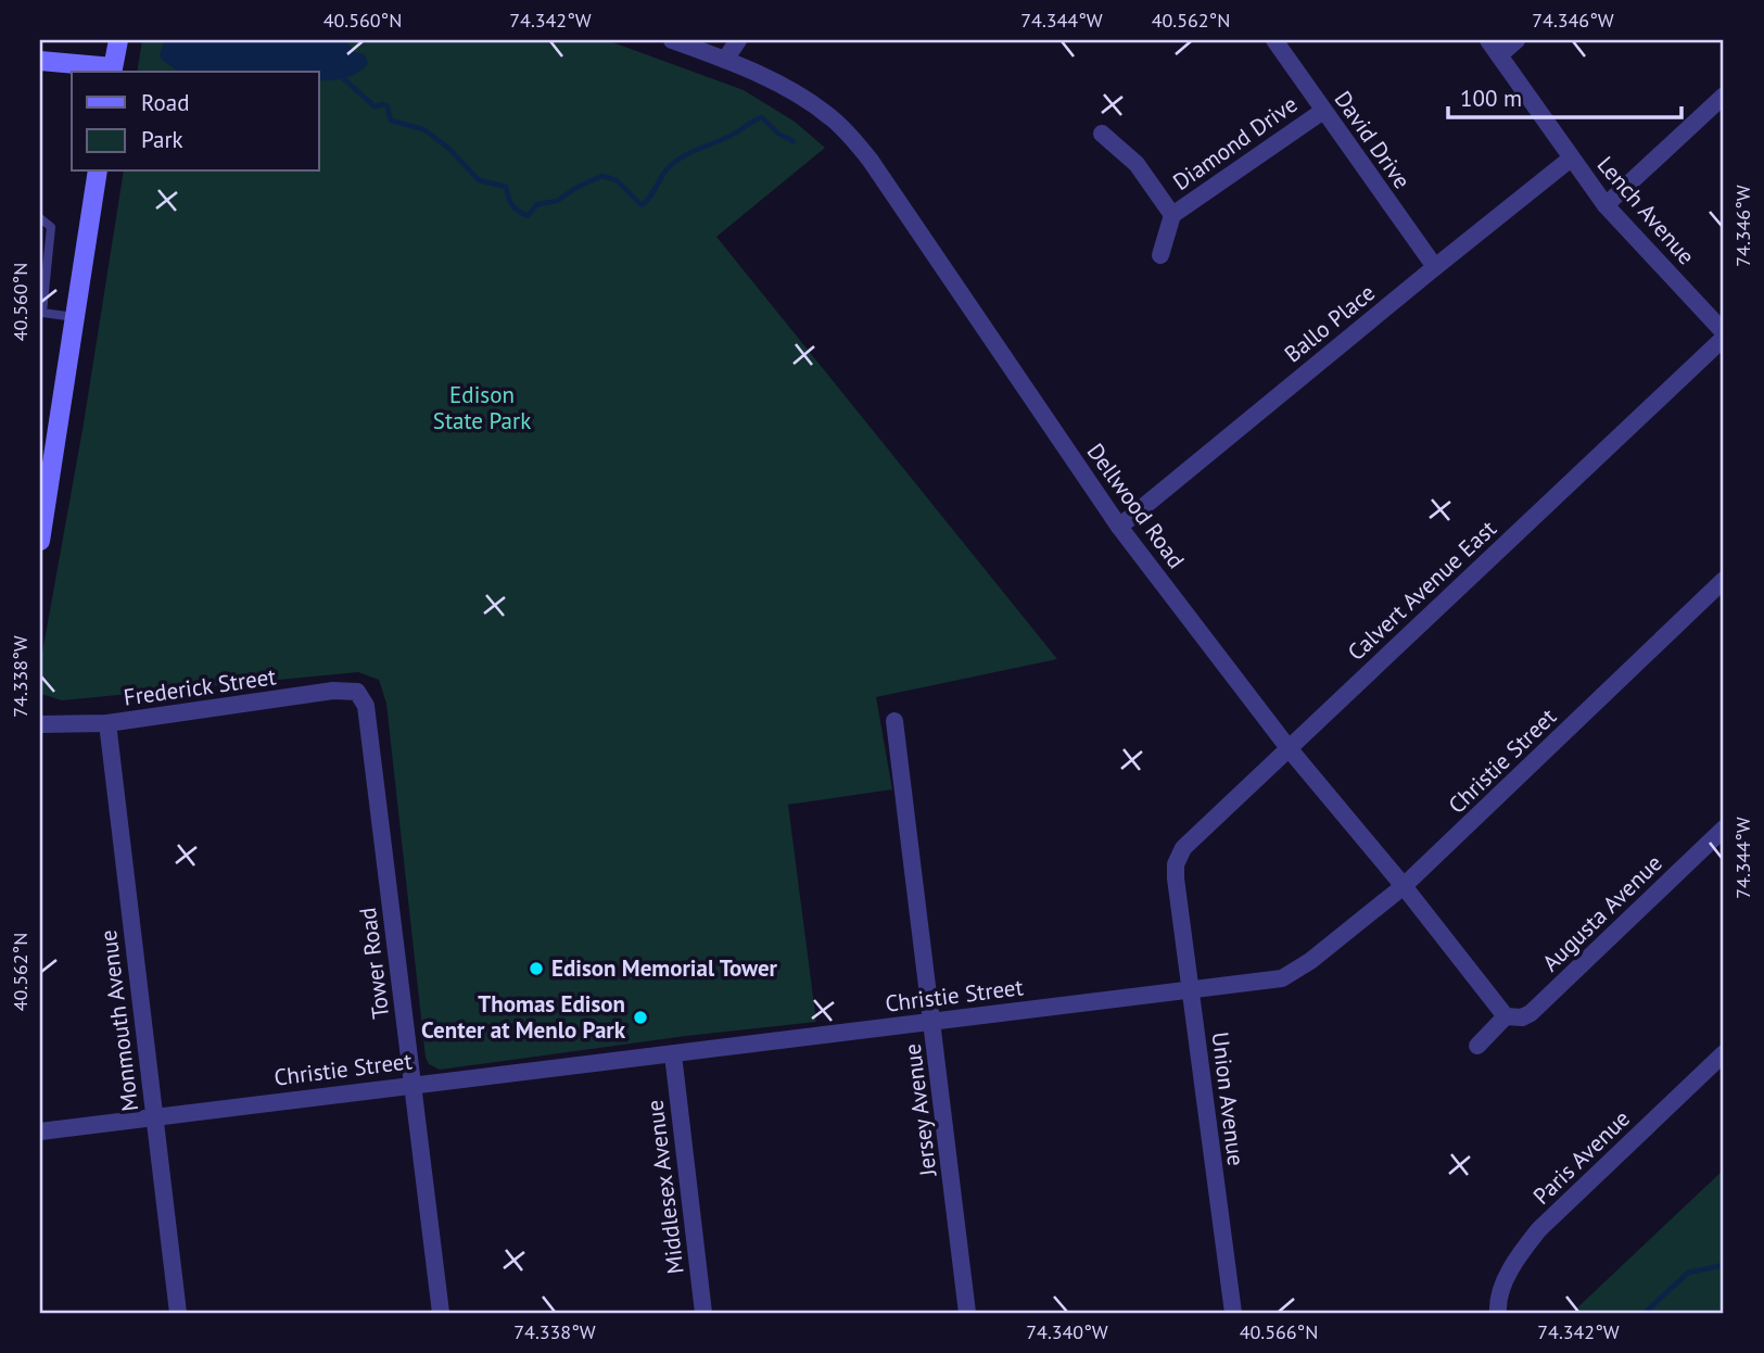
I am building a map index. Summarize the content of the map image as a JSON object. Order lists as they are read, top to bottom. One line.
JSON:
{"streets":{"street":["David Drive","Diamond Drive","Lench Avenue","Ballo Place","Dellwood Road","Calvert Avenue East","Frederick Street","Christie Street","Augusta Avenue","Tower Road","Monmouth Avenue","Union Avenue","Jersey Avenue","Paris Avenue","Middlesex Avenue"]},"crossings":[["David Drive","Diamond Drive"],["David Drive","Ballo Place"],["Lench Avenue","Ballo Place"],["Ballo Place","Dellwood Road"],["Dellwood Road","Calvert Avenue East"],["Dellwood Road","Christie Street"],["Dellwood Road","Augusta Avenue"],["Calvert Avenue East","Union Avenue"],["Frederick Street","Tower Road"],["Frederick Street","Monmouth Avenue"],["Christie Street","Tower Road"],["Christie Street","Monmouth Avenue"],["Christie Street","Union Avenue"],["Christie Street","Jersey Avenue"],["Christie Street","Middlesex Avenue"]],"parks":["Edison State Park"],"places":["Edison Memorial Tower","Thomas Edison Center at Menlo Park"],"legend":["Road","Park"],"scale_bar":"100 m","coordinates":["40.560°N","74.342°W","74.344°W","40.562°N","74.346°W","74.338°W","74.340°W","40.566°N"]}
